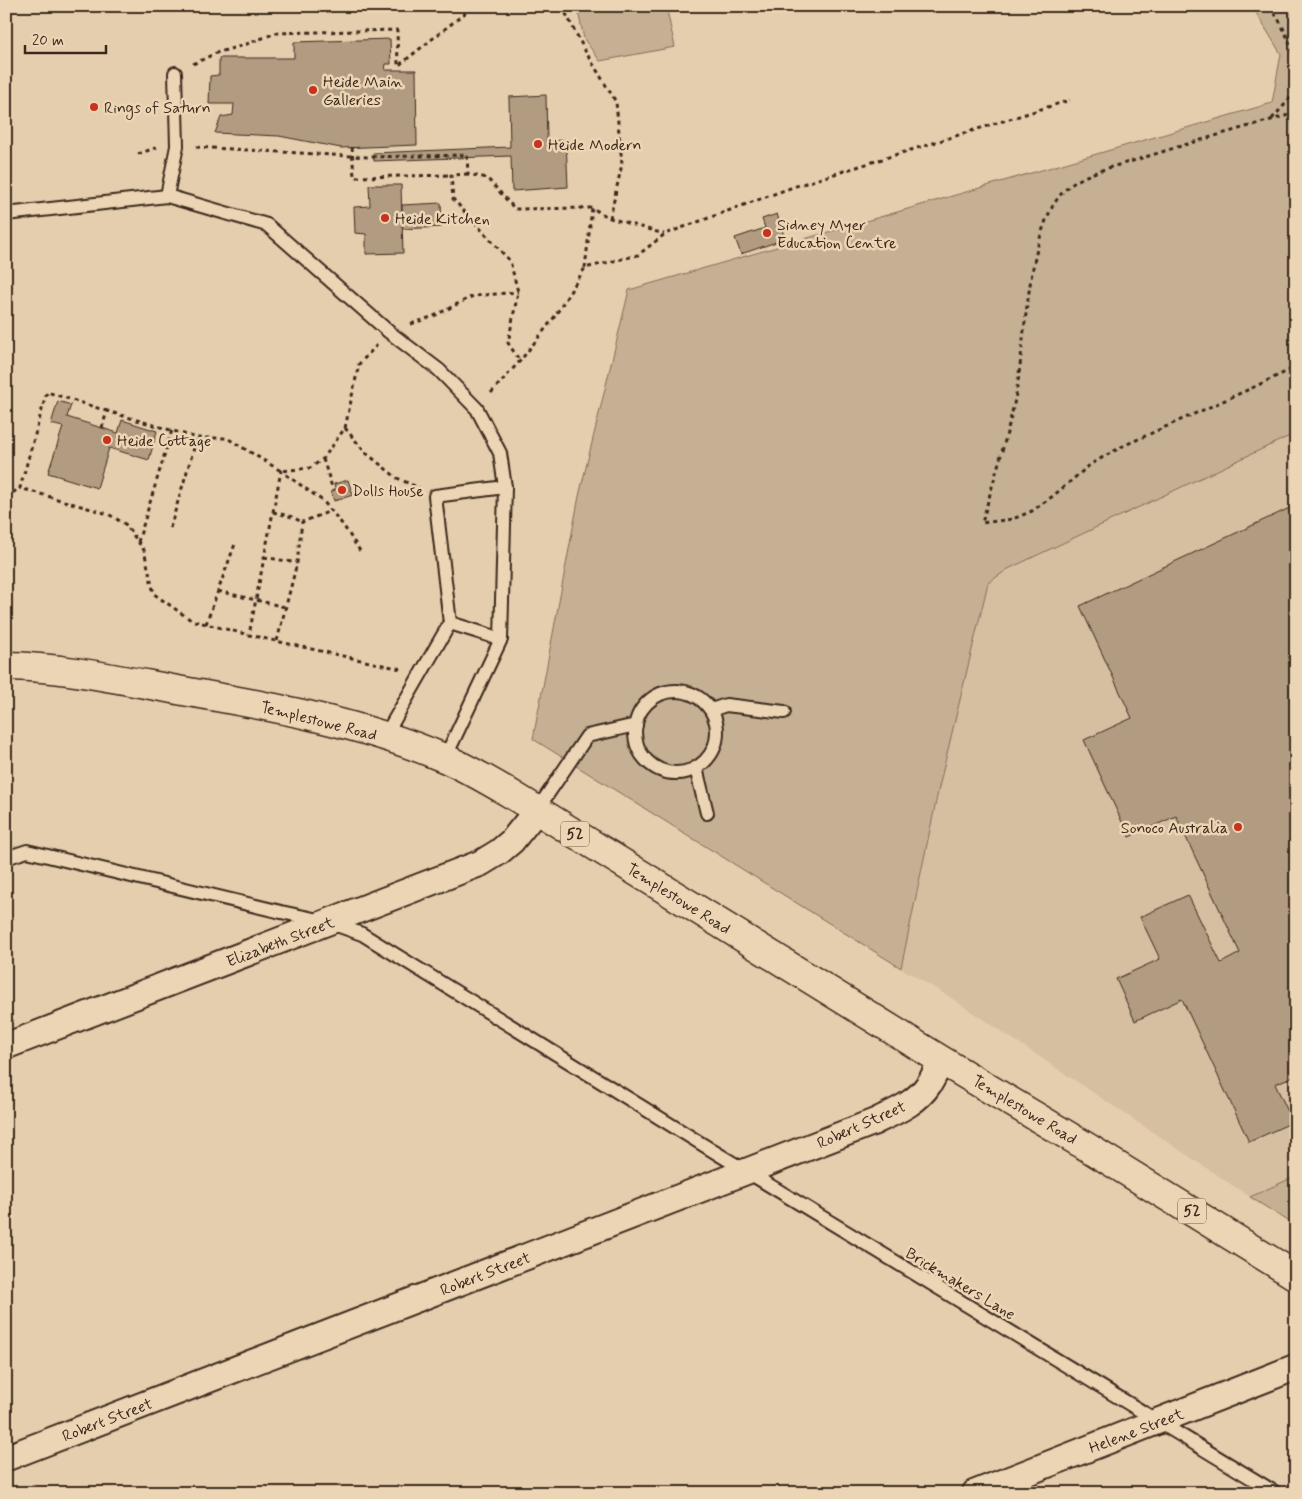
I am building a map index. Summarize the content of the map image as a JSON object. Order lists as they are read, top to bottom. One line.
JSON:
{"streets":{"main road":["Templestowe Road","52"],"street":["Elizabeth Street","Robert Street","Helene Street"],"lane":["Brickmakers Lane"]},"crossings":[["Templestowe Road","Elizabeth Street"],["Templestowe Road","Robert Street"],["Elizabeth Street","Brickmakers Lane"],["Robert Street","Brickmakers Lane"],["Brickmakers Lane","Helene Street"]],"places":["Heide Main Galleries","Rings of Saturn","Heide Modern","Heide Kitchen","Sidney Myer Education Centre","Heide Cottage","Dolls House","Sonoco Australia"],"scale_bar":"20 m"}
